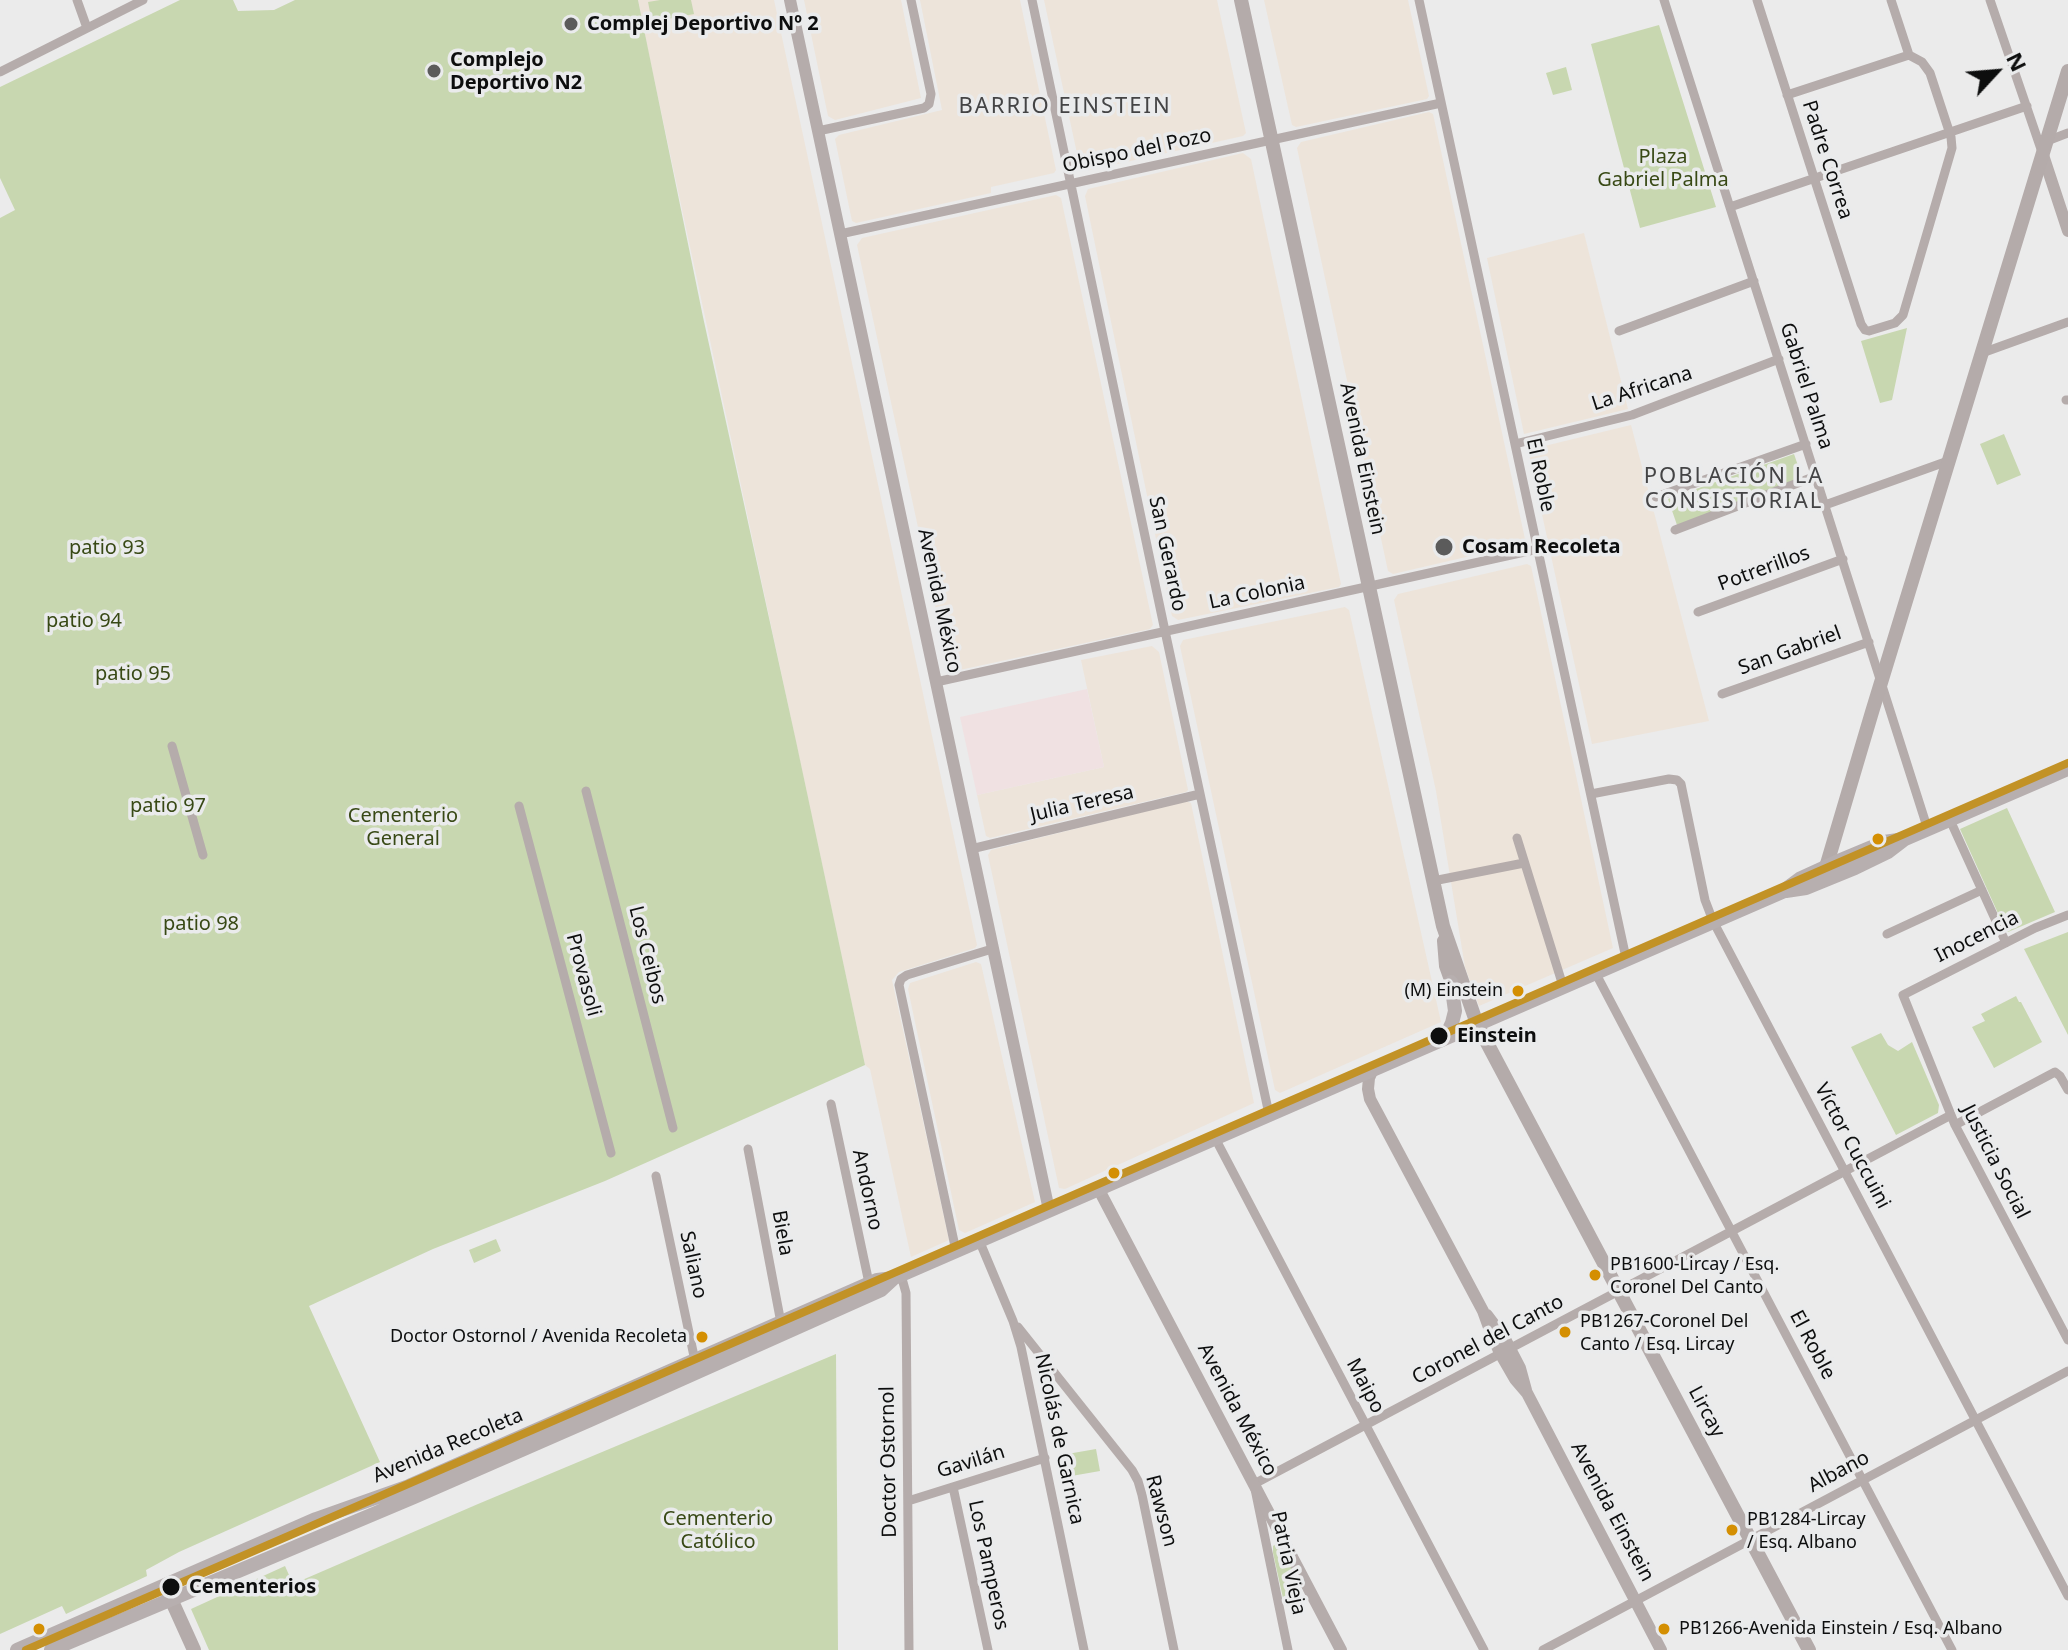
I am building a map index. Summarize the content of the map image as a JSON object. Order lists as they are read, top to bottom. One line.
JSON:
{"streets":{"main road":["Avenida Einstein","Lircay","Avenida Recoleta"],"street":["Obispo del Pozo","Padre Correa","Gabriel Palma","La Africana","El Roble","San Gerardo","Potrerillos","La Colonia","Avenida México","San Gabriel","Julia Teresa","Inocencia","Los Ceibos","Provasoli","Víctor Cuccuini","Justicia Social","Andorno","Biela","Saliano","Coronel del Canto","Maipo","Nicolás de Garnica","Doctor Ostornol","Gavilán","Albano","Rawson","Patria Vieja","Los Pamperos"]},"crossings":[["Obispo del Pozo","Avenida Einstein"],["Obispo del Pozo","El Roble"],["Obispo del Pozo","San Gerardo"],["Obispo del Pozo","Avenida México"],["Gabriel Palma","La Africana"],["Gabriel Palma","Potrerillos"],["Gabriel Palma","San Gabriel"],["Gabriel Palma","Avenida Recoleta"],["La Africana","El Roble"],["Avenida Einstein","La Colonia"],["Avenida Einstein","Coronel del Canto"],["Avenida Einstein","Lircay"],["Avenida Einstein","Avenida Recoleta"],["Avenida Einstein","Albano"],["El Roble","La Colonia"],["El Roble","Víctor Cuccuini"],["El Roble","Coronel del Canto"],["El Roble","Avenida Recoleta"],["El Roble","Albano"],["San Gerardo","La Colonia"],["San Gerardo","Julia Teresa"],["San Gerardo","Avenida Recoleta"],["La Colonia","Avenida México"],["Avenida México","Julia Teresa"],["Avenida México","Coronel del Canto"],["Avenida México","Avenida Recoleta"],["Avenida México","Patria Vieja"],["Inocencia","Justicia Social"],["Víctor Cuccuini","Coronel del Canto"],["Víctor Cuccuini","Avenida Recoleta"],["Víctor Cuccuini","Albano"],["Justicia Social","Coronel del Canto"],["Andorno","Avenida Recoleta"],["Biela","Avenida Recoleta"],["Saliano","Avenida Recoleta"],["Coronel del Canto","Maipo"],["Coronel del Canto","Lircay"],["Coronel del Canto","Patria Vieja"],["Maipo","Avenida Recoleta"],["Lircay","Avenida Recoleta"],["Lircay","Albano"],["Nicolás de Garnica","Avenida Recoleta"],["Nicolás de Garnica","Gavilán"],["Nicolás de Garnica","Rawson"],["Avenida Recoleta","Doctor Ostornol"],["Doctor Ostornol","Gavilán"],["Gavilán","Los Pamperos"]],"districts":["BARRIO EINSTEIN","POBLACIÓN LA CONSISTORIAL"],"parks":["Plaza Gabriel Palma","patio 93","patio 94","patio 95","patio 97","Cementerio General","patio 98","Cementerio Católico"],"places":["Complej Deportivo Nº 2","Complejo Deportivo N2","Cosam Recoleta","(M) Einstein","Einstein","PB1600-Lircay / Esq. Coronel Del Canto","PB1267-Coronel Del Canto / Esq. Lircay","Doctor Ostornol / Avenida Recoleta","PB1284-Lircay / Esq. Albano","Cementerios","PB1266-Avenida Einstein / Esq. Albano"],"north":"top right"}
